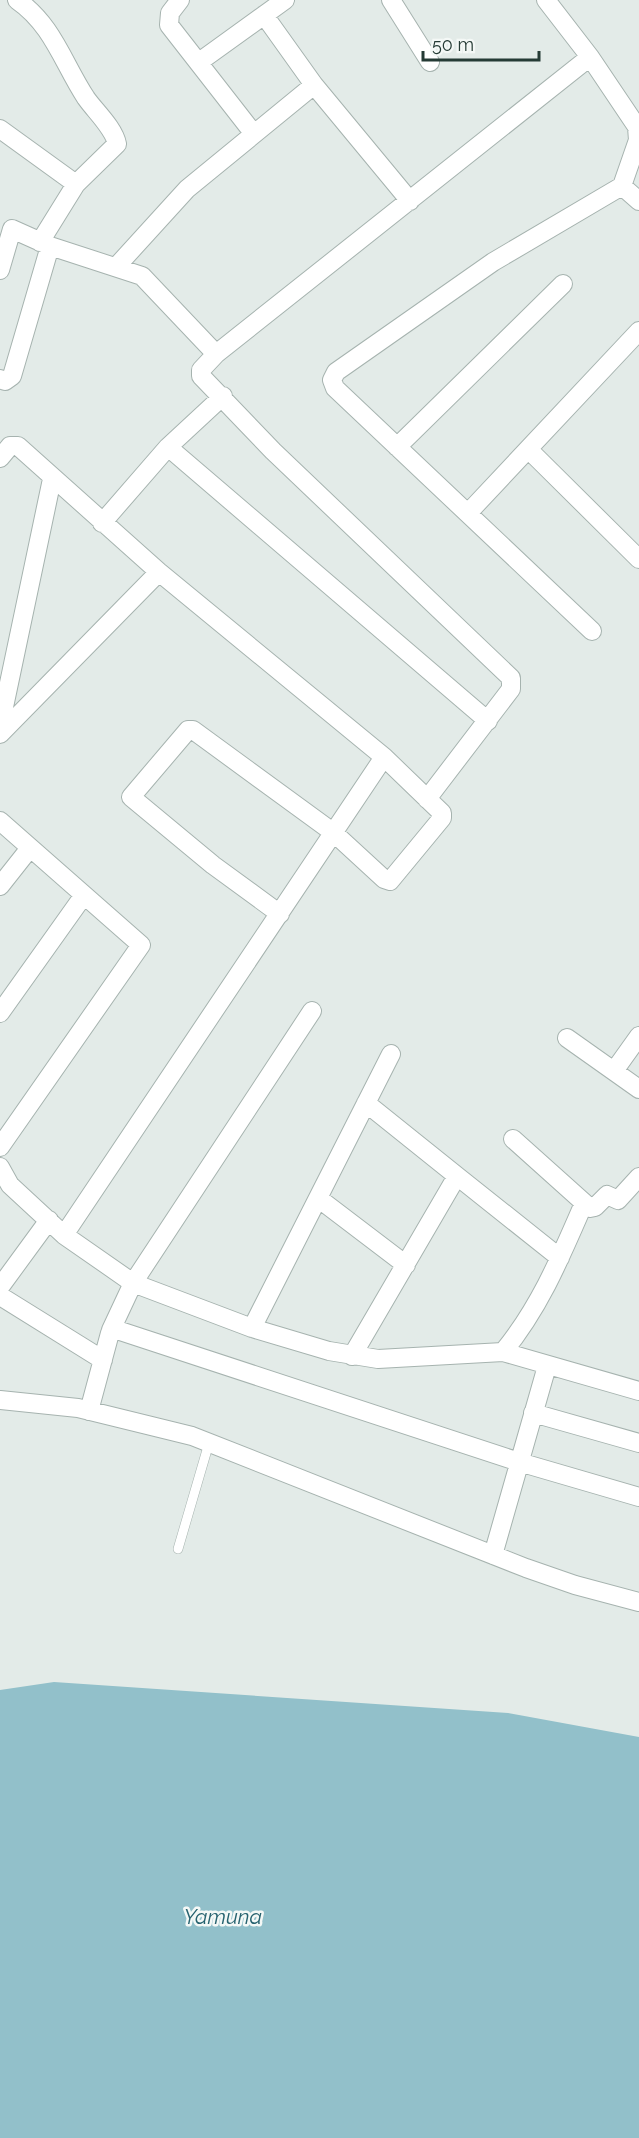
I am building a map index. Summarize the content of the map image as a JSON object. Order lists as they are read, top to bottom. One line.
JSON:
{"water":["Yamuna"],"scale_bar":"50 m"}
